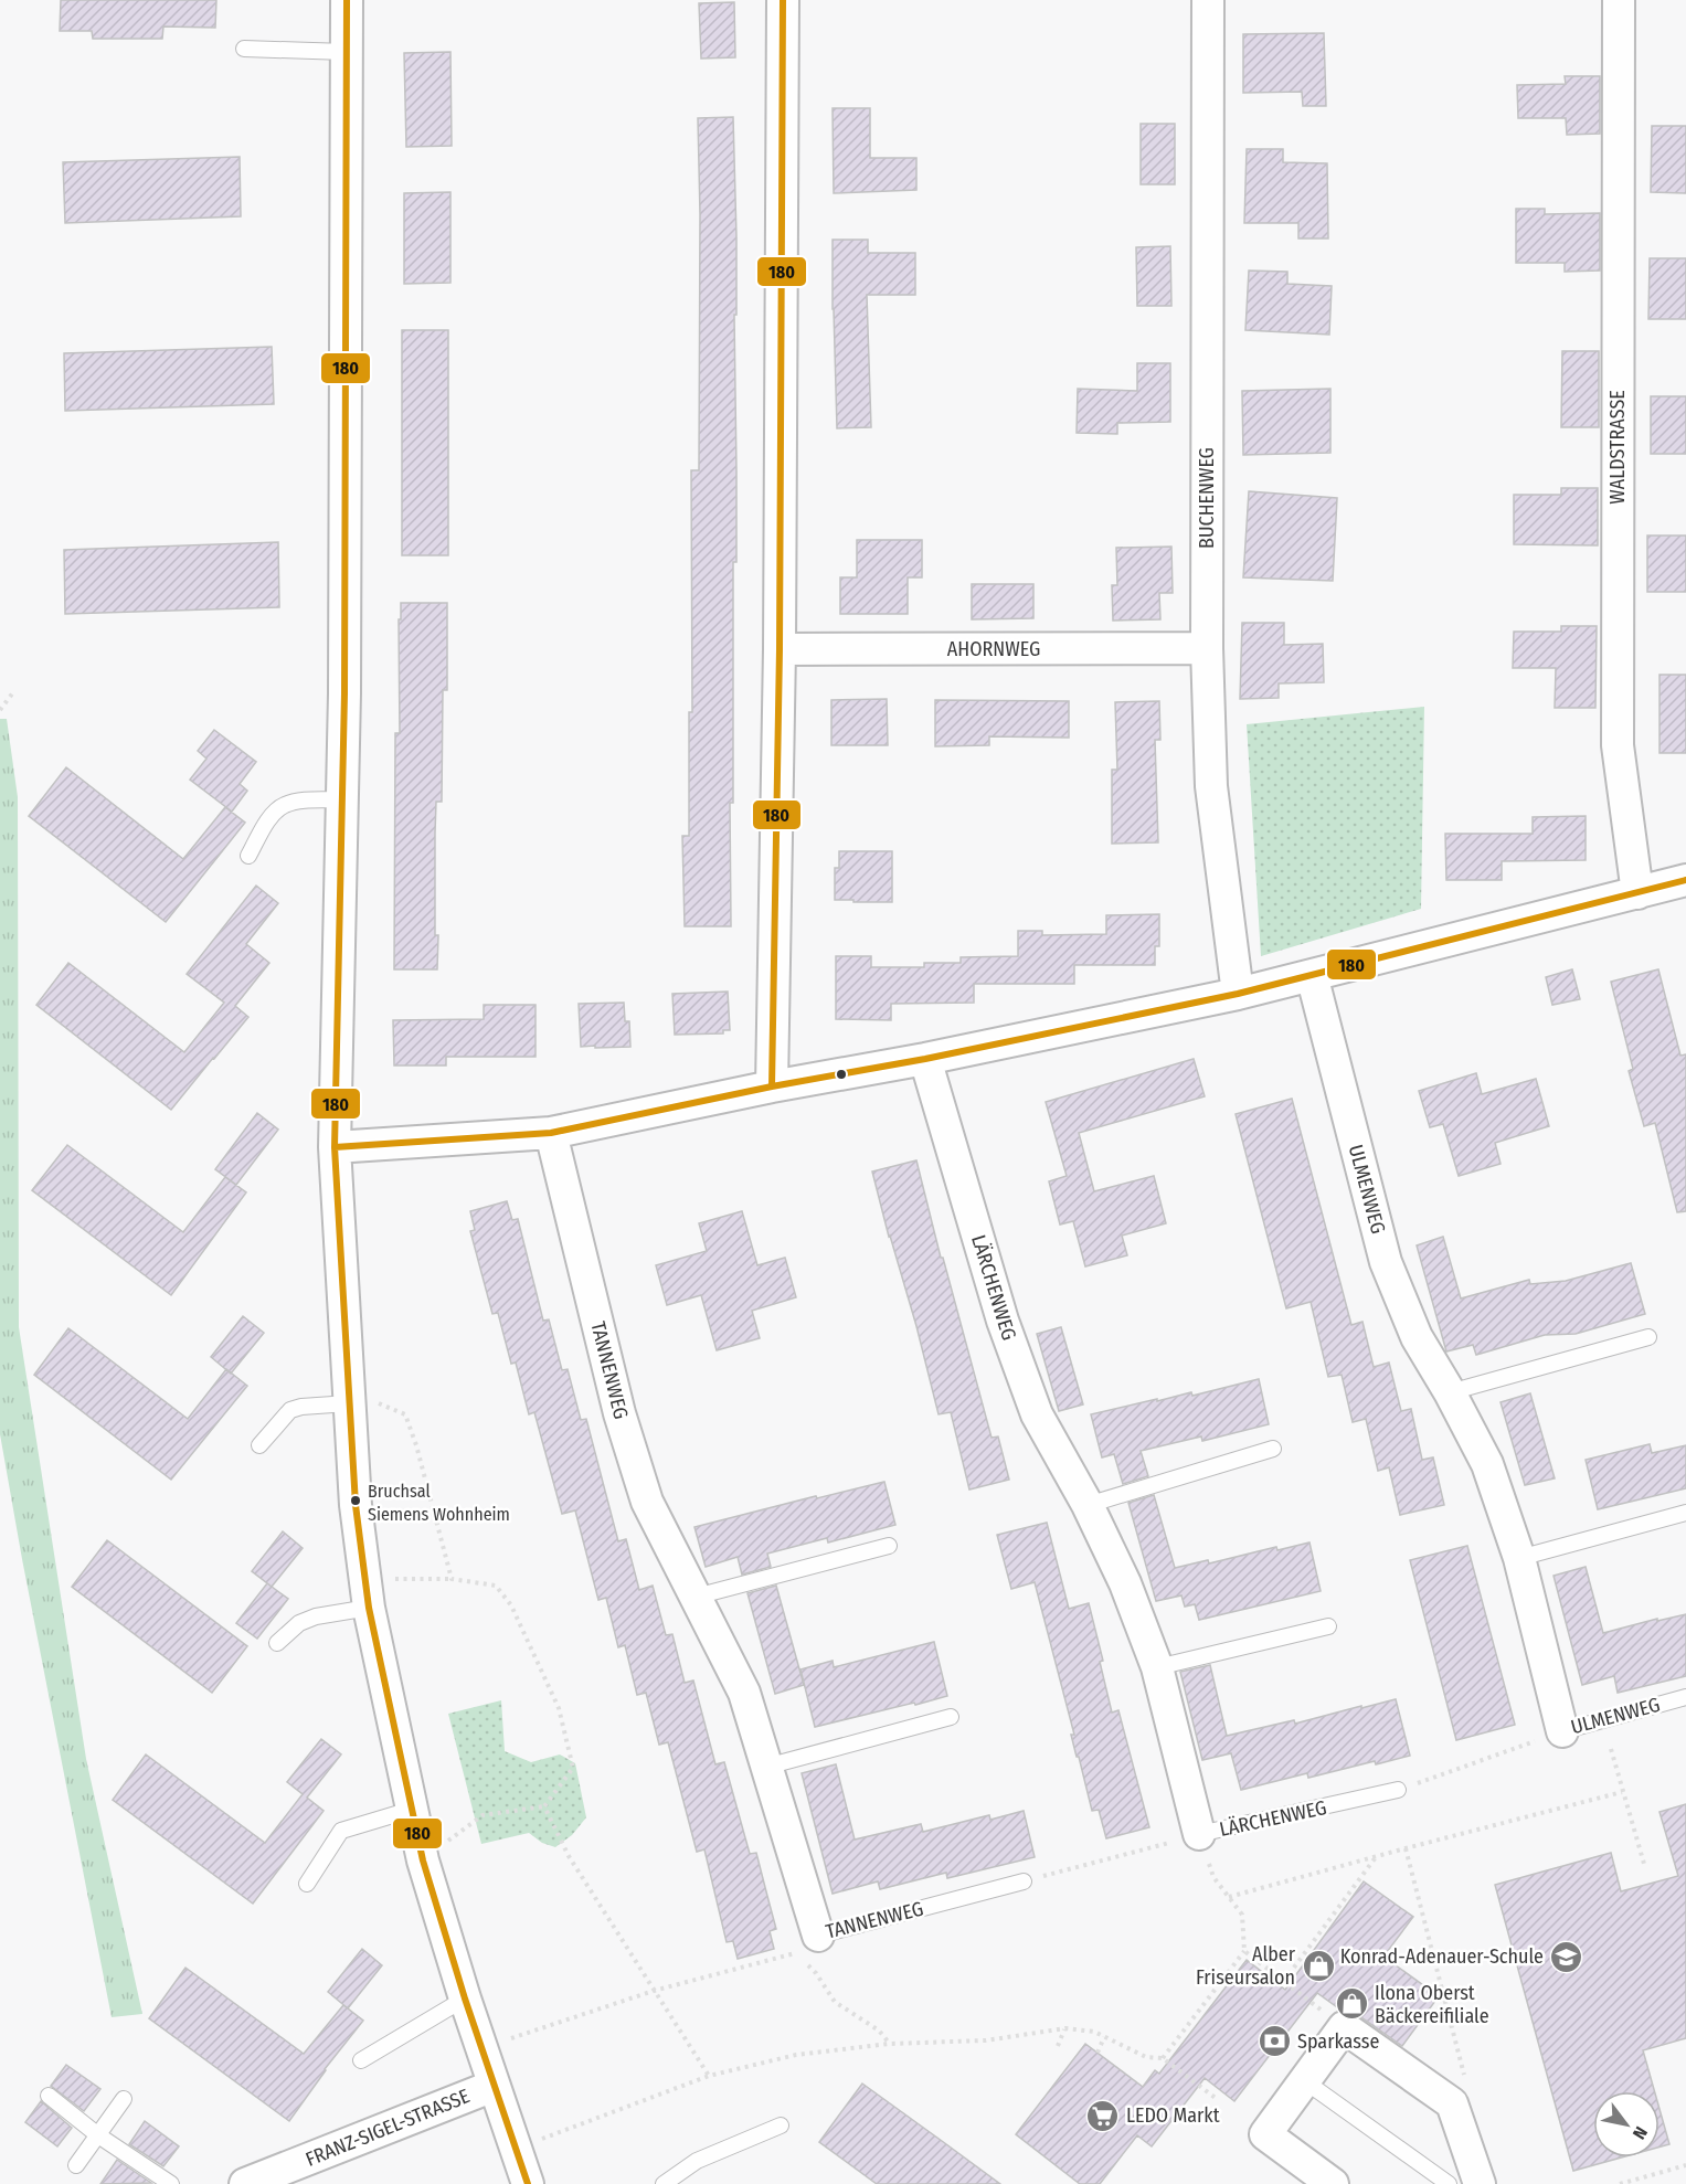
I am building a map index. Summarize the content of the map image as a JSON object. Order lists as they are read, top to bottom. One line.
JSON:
{"streets":{"street":["WALDSTRASSE","BUCHENWEG","AHORNWEG","ULMENWEG","LÄRCHENWEG","TANNENWEG","FRANZ-SIGEL-STRASSE"]},"crossings":[["BUCHENWEG","AHORNWEG"]],"places":{"other":["Bruchsal Siemens Wohnheim"],"school or university":["Konrad-Adenauer-Schule"],"shop":["Alber Friseursalon","Ilona Oberst Bäckereifiliale"],"bank":["Sparkasse"],"supermarket":["LEDO Markt"]},"lines":["transit line 180"],"north":"bottom right"}
